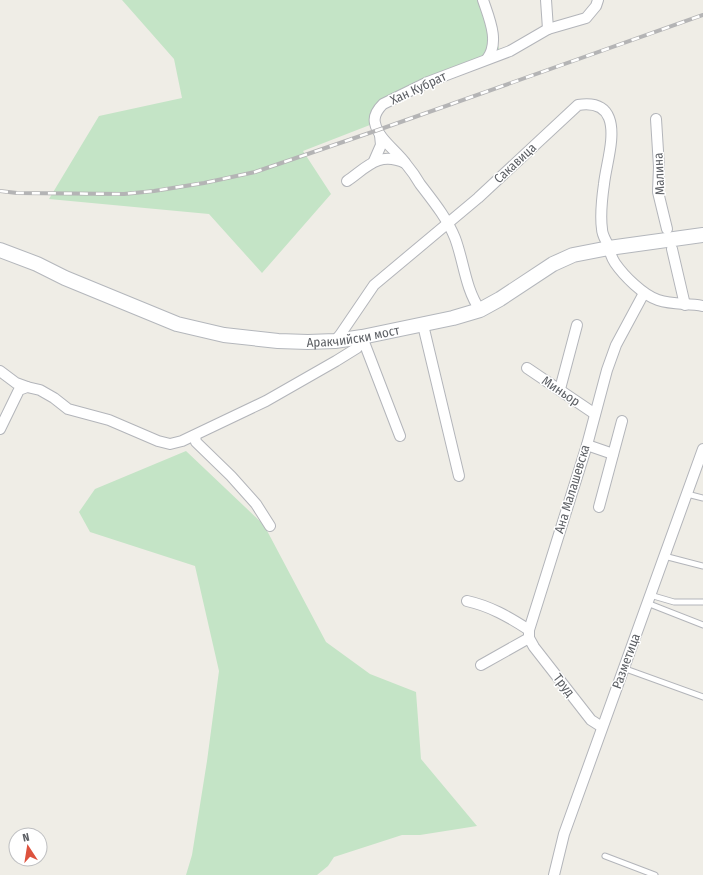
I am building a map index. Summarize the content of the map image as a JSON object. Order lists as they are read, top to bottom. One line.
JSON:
{"streets":{"main road":["Аракчийски мост"],"street":["Хан Кубрат","Сакавица","Малина","Миньор","Ана Малашевска","Разметица","Труд"]},"crossings":[["Хан Кубрат","Сакавица"],["Хан Кубрат","Аракчийски мост"],["Сакавица","Аракчийски мост"],["Миньор","Ана Малашевска"],["Ана Малашевска","Труд"],["Разметица","Труд"]],"north":"top"}
